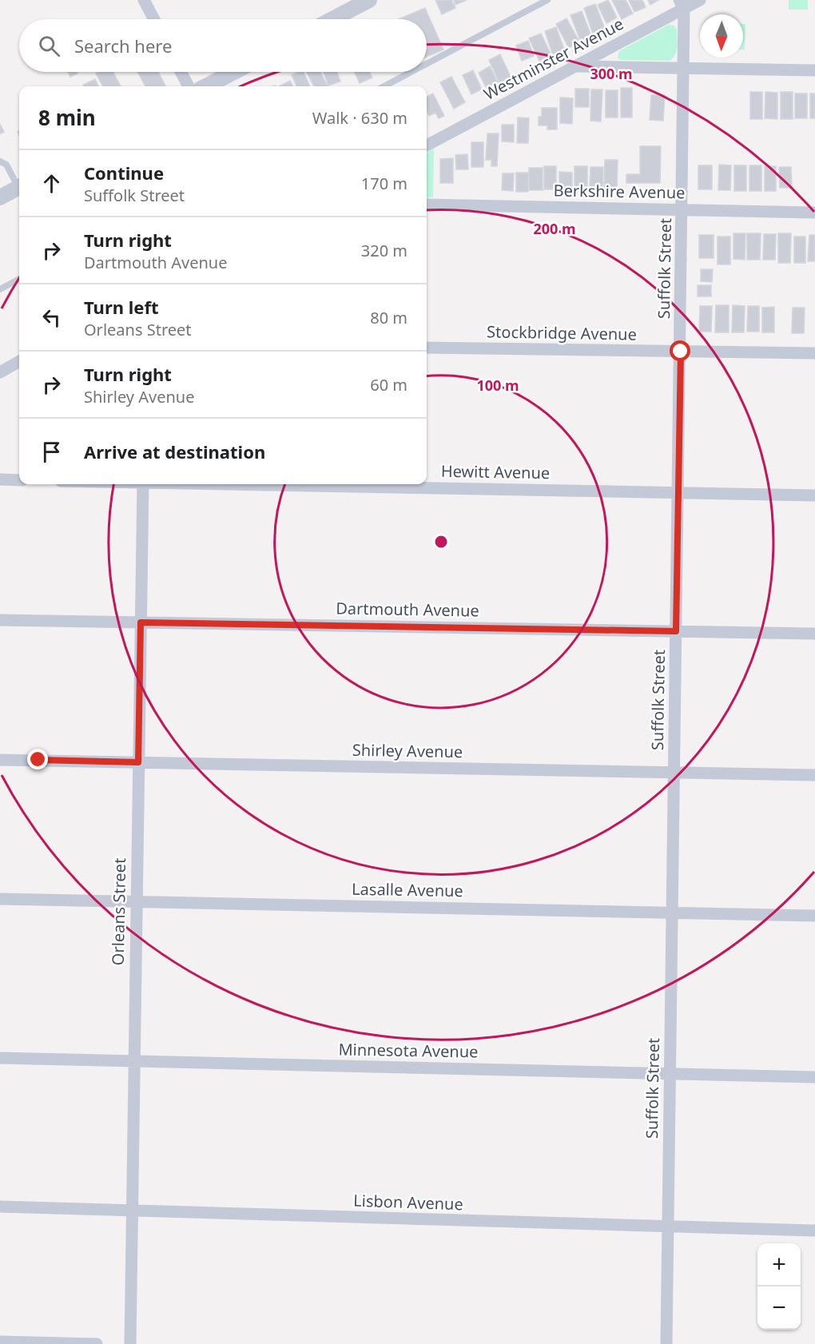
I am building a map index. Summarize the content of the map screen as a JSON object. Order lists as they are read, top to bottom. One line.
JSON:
{"streets":{"street":["Westminster Avenue","Berkshire Avenue","Suffolk Street","Stockbridge Avenue","Hewitt Avenue","Dartmouth Avenue","Shirley Avenue","Lasalle Avenue","Orleans Street","Minnesota Avenue","Lisbon Avenue"]},"crossings":[["Westminster Avenue","Suffolk Street"],["Berkshire Avenue","Suffolk Street"],["Suffolk Street","Stockbridge Avenue"],["Suffolk Street","Hewitt Avenue"],["Suffolk Street","Dartmouth Avenue"],["Suffolk Street","Shirley Avenue"],["Suffolk Street","Lasalle Avenue"],["Suffolk Street","Minnesota Avenue"],["Suffolk Street","Lisbon Avenue"],["Dartmouth Avenue","Orleans Street"],["Shirley Avenue","Orleans Street"],["Lasalle Avenue","Orleans Street"],["Orleans Street","Minnesota Avenue"],["Orleans Street","Lisbon Avenue"]],"north":"bottom","page":{"search":"Search here","heading":["8 min","Walk · 630 m"],"list":[["Continue","Suffolk Street","170 m"],["Turn right","Dartmouth Avenue","320 m"],["Turn left","Orleans Street","80 m"],["Turn right","Shirley Avenue","60 m"],"Arrive at destination"],"map_buttons":["+","−"]},"rings":["300 m","200 m","100 m"]}
